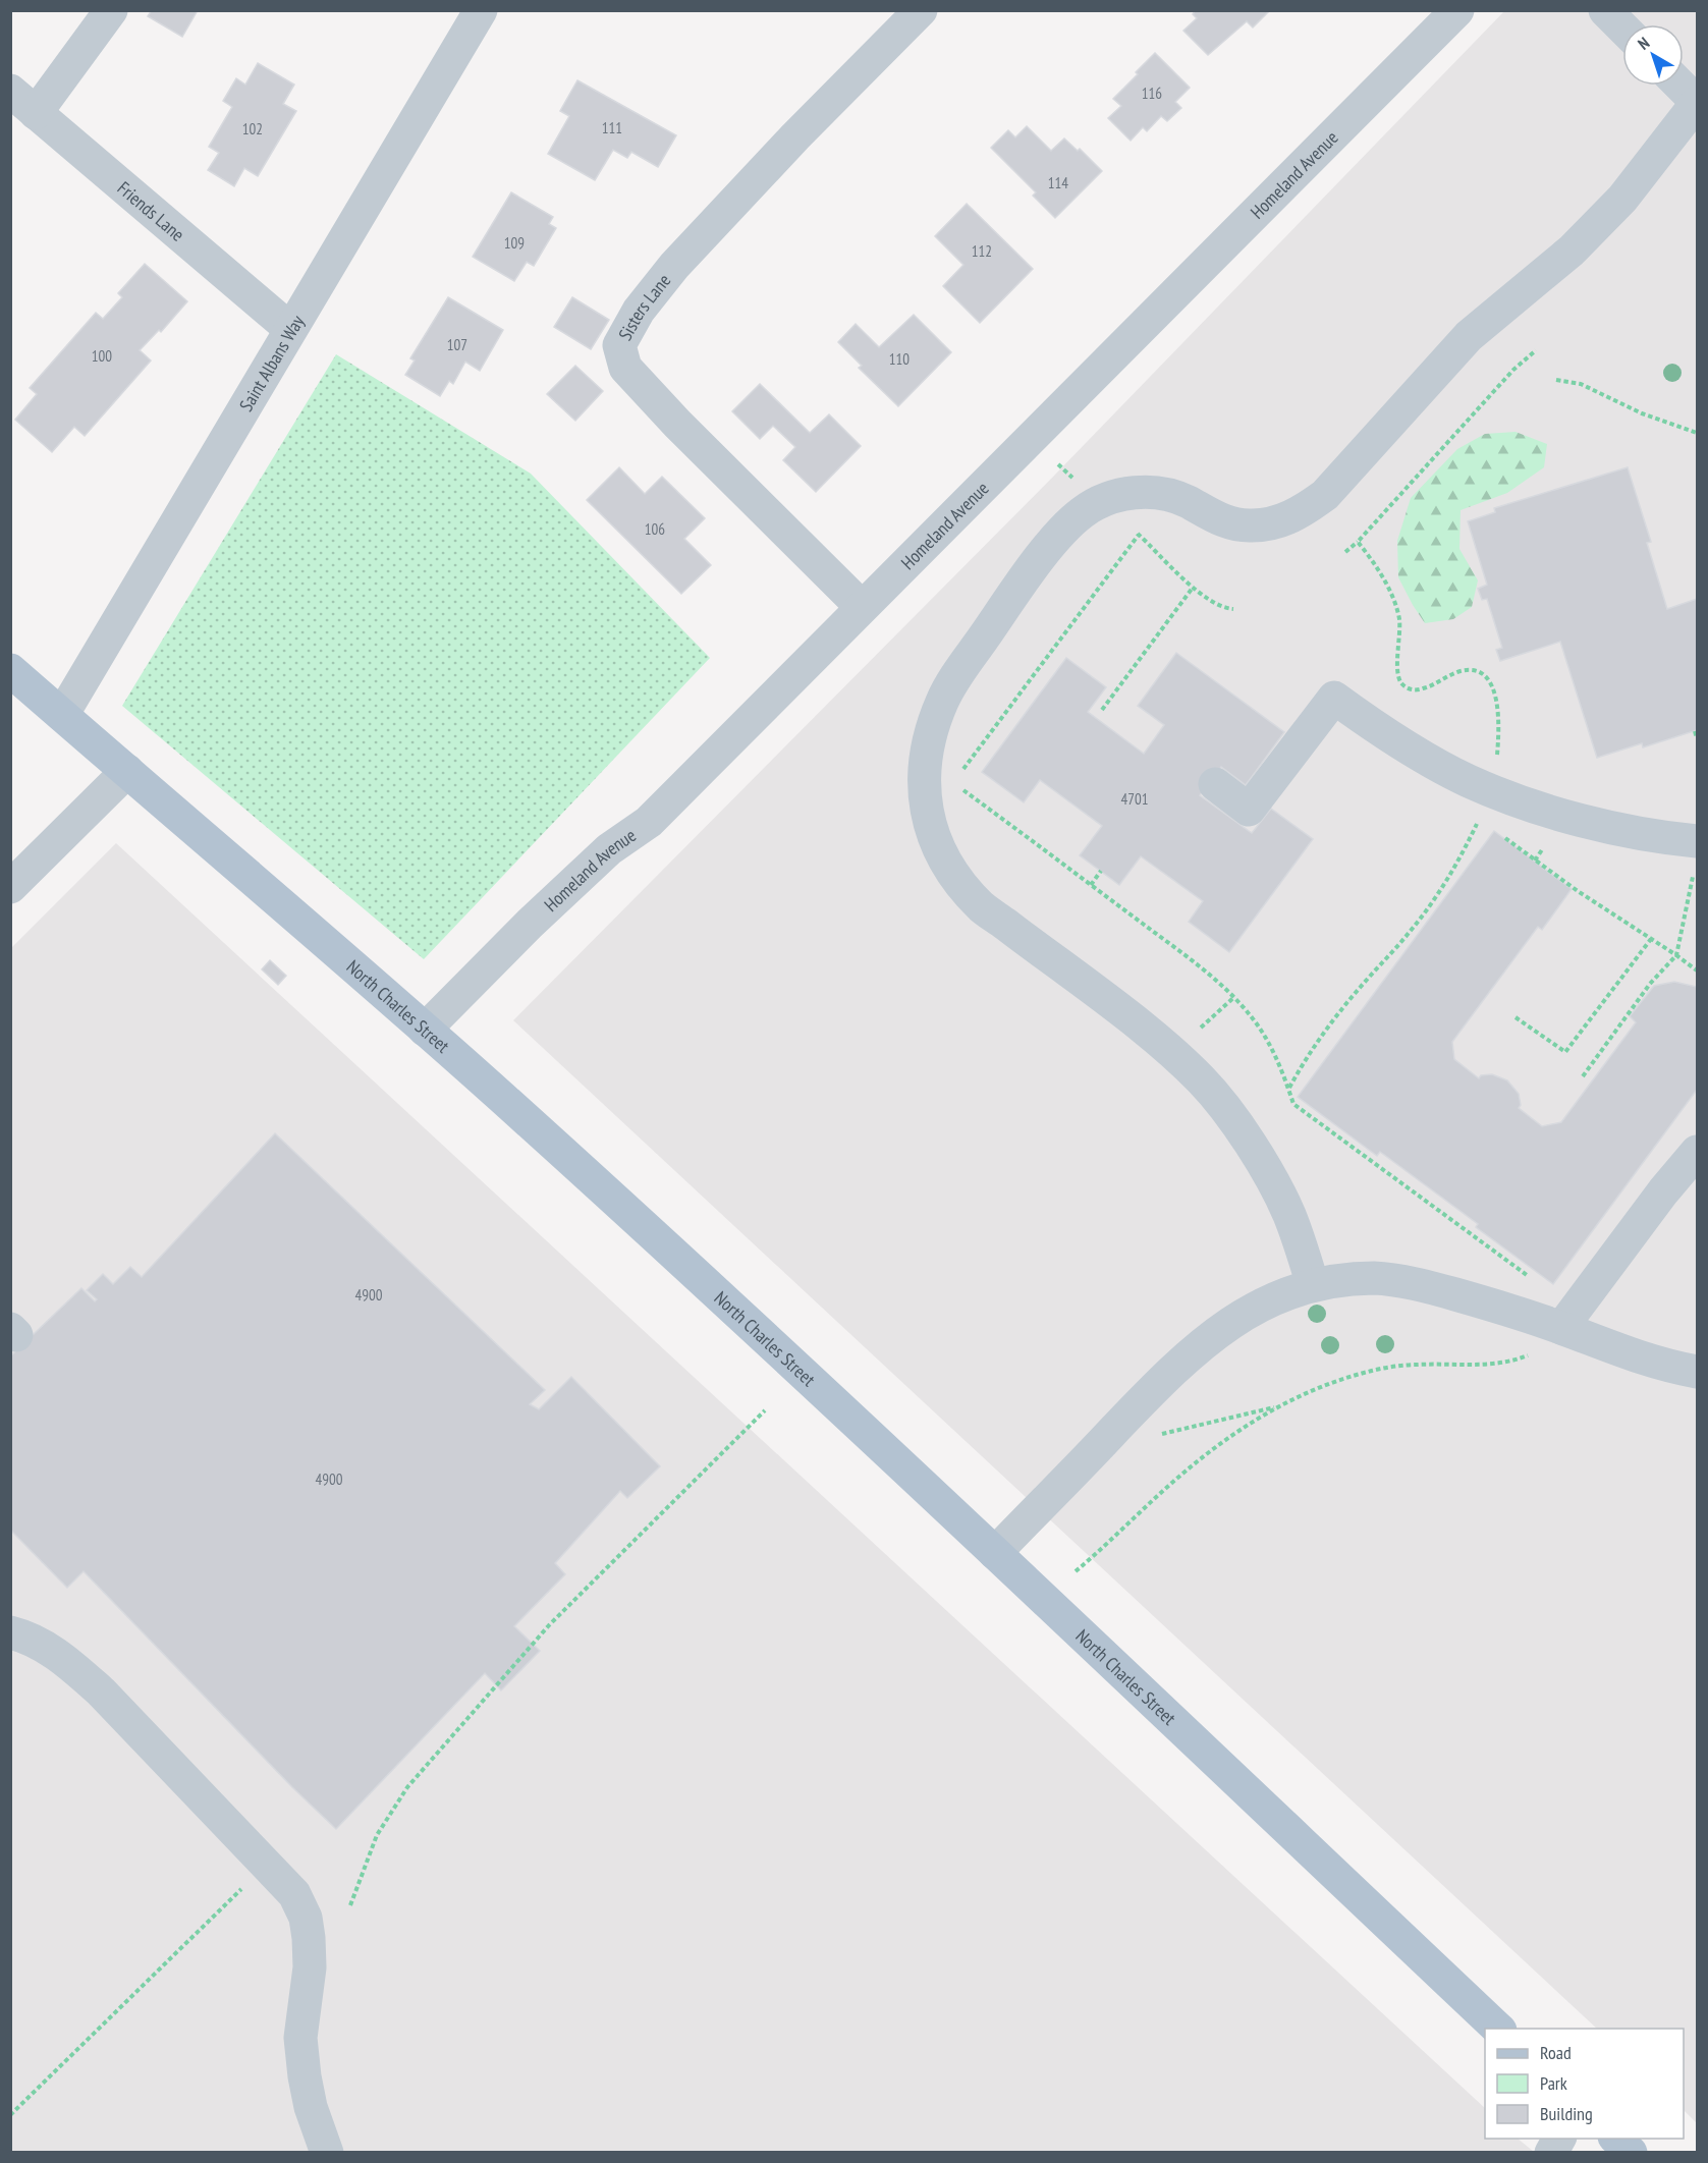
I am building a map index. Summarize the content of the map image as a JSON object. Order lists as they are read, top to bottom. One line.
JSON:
{"streets":{"main road":["North Charles Street"],"street":["Homeland Avenue","Friends Lane","Sisters Lane","Saint Albans Way"]},"crossings":[["Homeland Avenue","Sisters Lane"],["Homeland Avenue","North Charles Street"],["Friends Lane","Saint Albans Way"],["Saint Albans Way","North Charles Street"]],"house_numbers":["116","111","102","114","109","112","107","100","110","106","4701","4900","4900"],"legend":["Road","Park","Building"],"north":"top left"}
